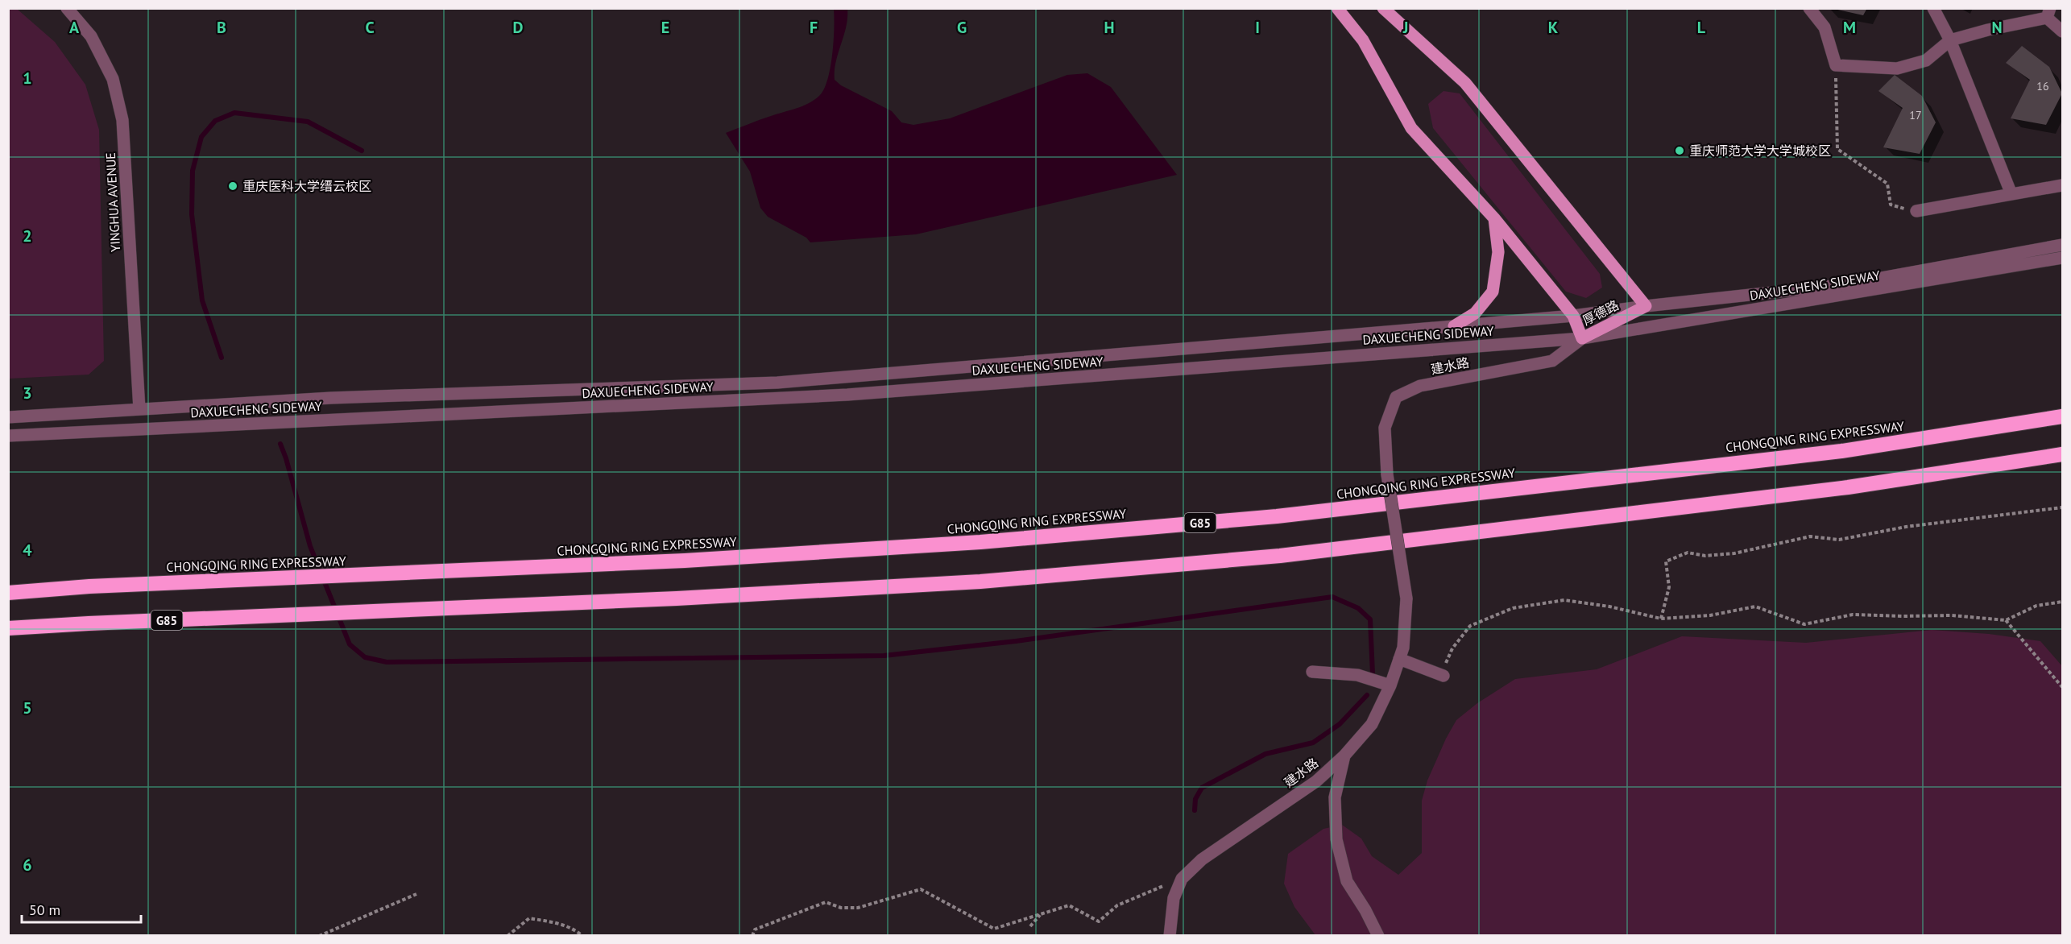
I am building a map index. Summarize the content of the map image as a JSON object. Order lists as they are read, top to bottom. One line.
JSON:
{"streets":{"highway":["CHONGQING RING EXPRESSWAY","G85"],"main road":["厚德路"],"street":["YINGHUA AVENUE","DAXUECHENG SIDEWAY","建水路"]},"crossings":[["YINGHUA AVENUE","DAXUECHENG SIDEWAY"],["DAXUECHENG SIDEWAY","厚德路"],["DAXUECHENG SIDEWAY","建水路"],["厚德路","建水路"]],"places":["重庆师范大学大学城校区","重庆医科大学缙云校区"],"house_numbers":["16","17"],"scale_bar":"50 m","grid":{"columns":["A","B","C","D","E","F","G","H","I","J","K","L","M","N"],"rows":["1","2","3","4","5","6"]}}
